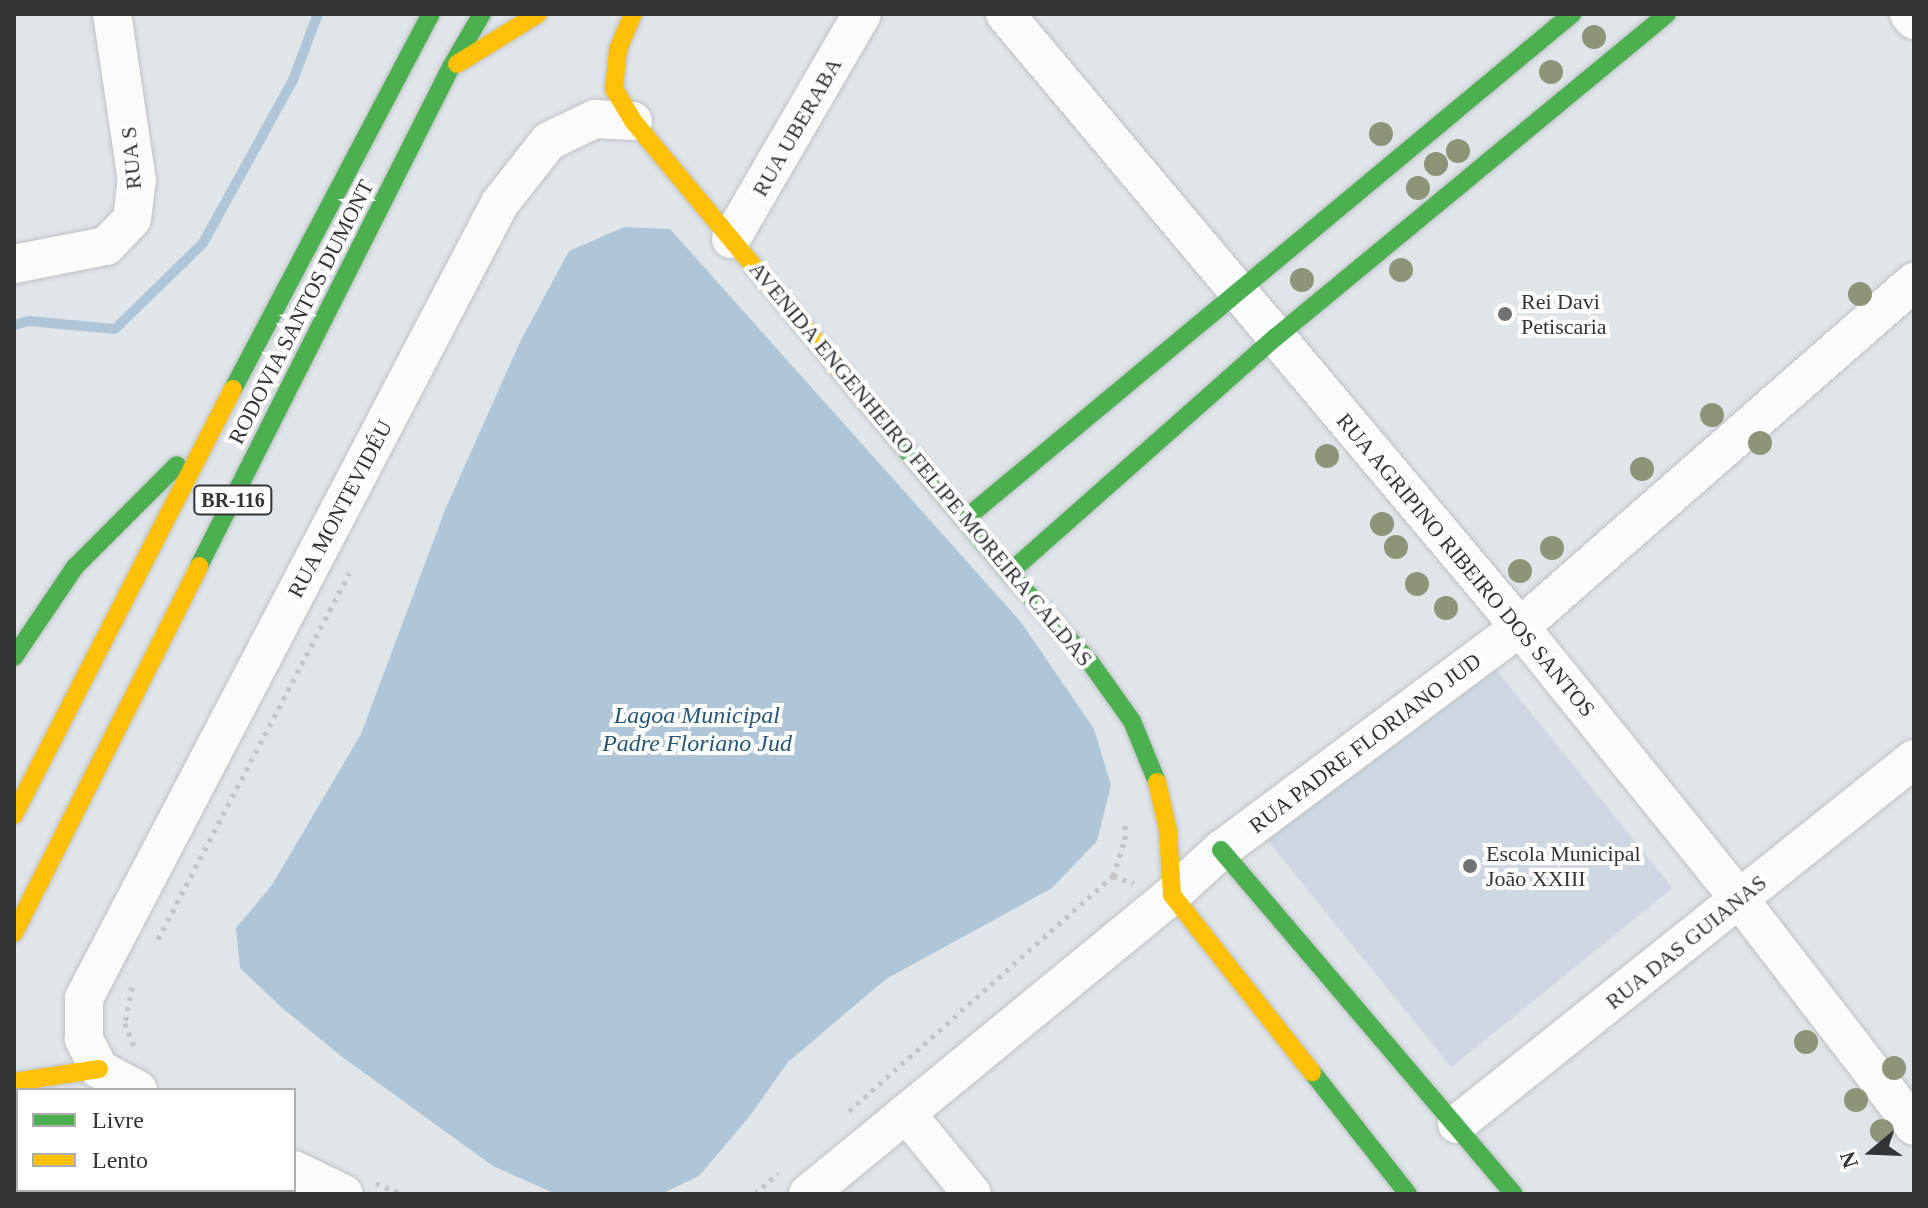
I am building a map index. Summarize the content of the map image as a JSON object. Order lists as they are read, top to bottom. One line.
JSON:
{"streets":{"main road":["RODOVIA SANTOS DUMONT","AVENIDA ENGENHEIRO FELIPE MOREIRA CALDAS","BR-116"],"street":["RUA UBERABA","RUA S","RUA MONTEVIDÉU","RUA AGRIPINO RIBEIRO DOS SANTOS","RUA PADRE FLORIANO JUD","RUA DAS GUIANAS"]},"crossings":[["RUA UBERABA","AVENIDA ENGENHEIRO FELIPE MOREIRA CALDAS"],["AVENIDA ENGENHEIRO FELIPE MOREIRA CALDAS","RUA MONTEVIDÉU"],["AVENIDA ENGENHEIRO FELIPE MOREIRA CALDAS","RUA PADRE FLORIANO JUD"],["RUA AGRIPINO RIBEIRO DOS SANTOS","RUA PADRE FLORIANO JUD"],["RUA AGRIPINO RIBEIRO DOS SANTOS","RUA DAS GUIANAS"]],"water":["Lagoa Municipal Padre Floriano Jud"],"places":["Rei Davi Petiscaria","Escola Municipal João XXIII"],"legend":["Livre","Lento"],"north":"left"}
